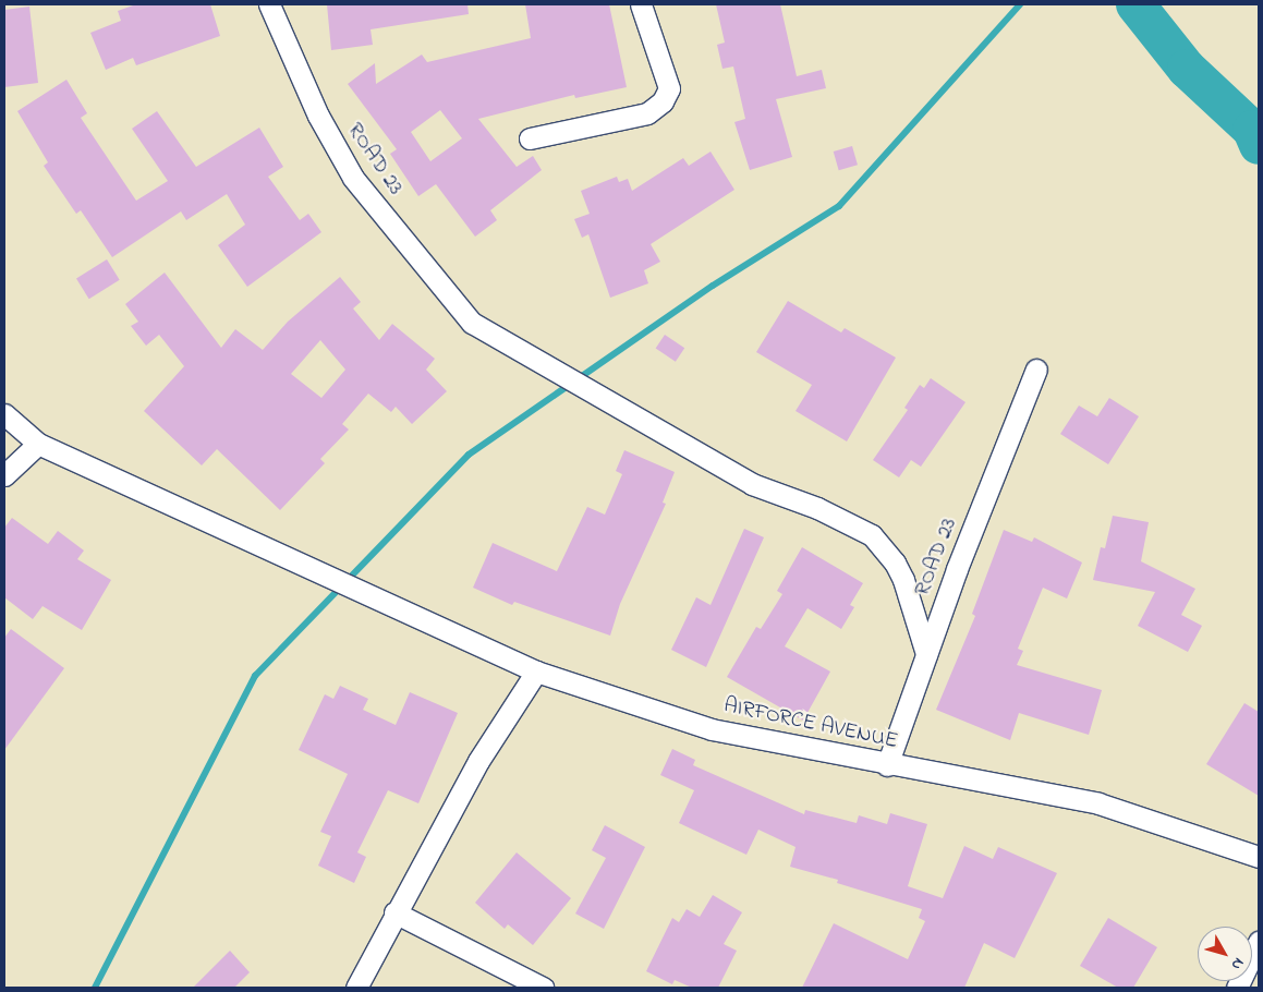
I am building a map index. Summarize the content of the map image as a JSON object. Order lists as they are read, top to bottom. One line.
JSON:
{"streets":{"street":["ROAD 23","AIRFORCE AVENUE"]},"crossings":[["ROAD 23","AIRFORCE AVENUE"]],"north":"bottom right"}
